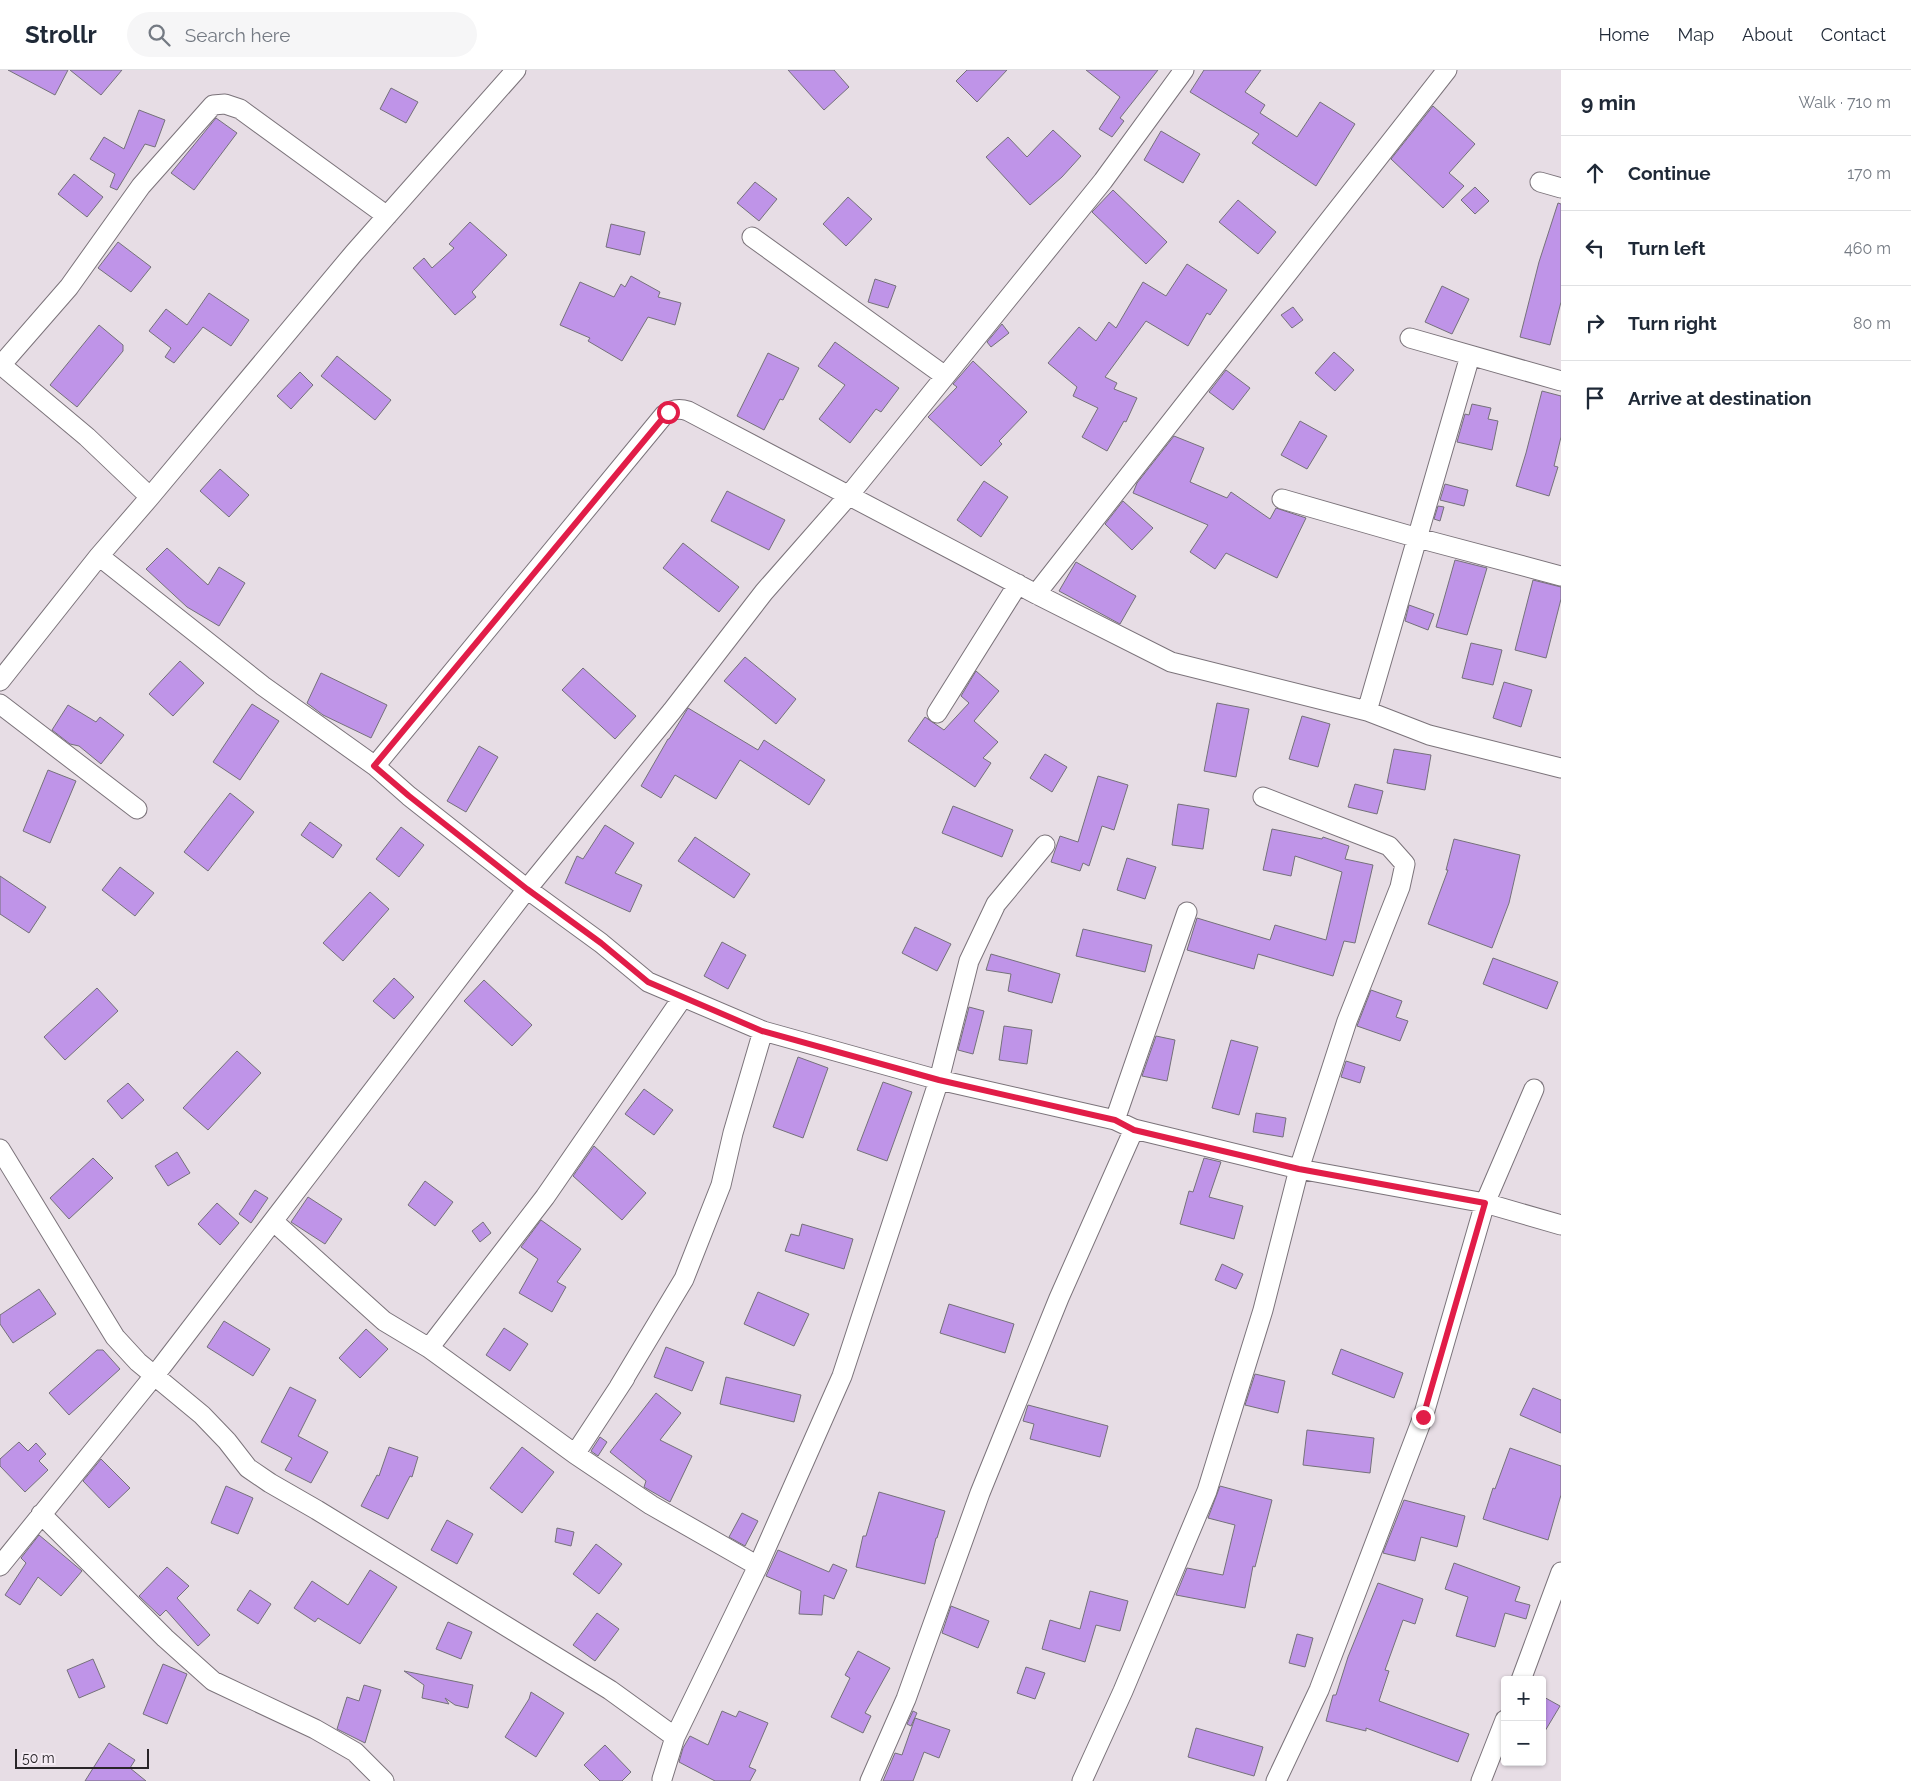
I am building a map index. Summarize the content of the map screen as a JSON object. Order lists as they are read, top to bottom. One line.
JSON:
{"scale_bar":"50 m","page":{"header":"Strollr","search":"Search here","nav":["Home","Map","About","Contact"],"heading":["9 min","Walk · 710 m"],"list":[["Continue","170 m"],["Turn left","460 m"],["Turn right","80 m"],"Arrive at destination"],"map_buttons":["+","−"],"scale":"50 m"}}
